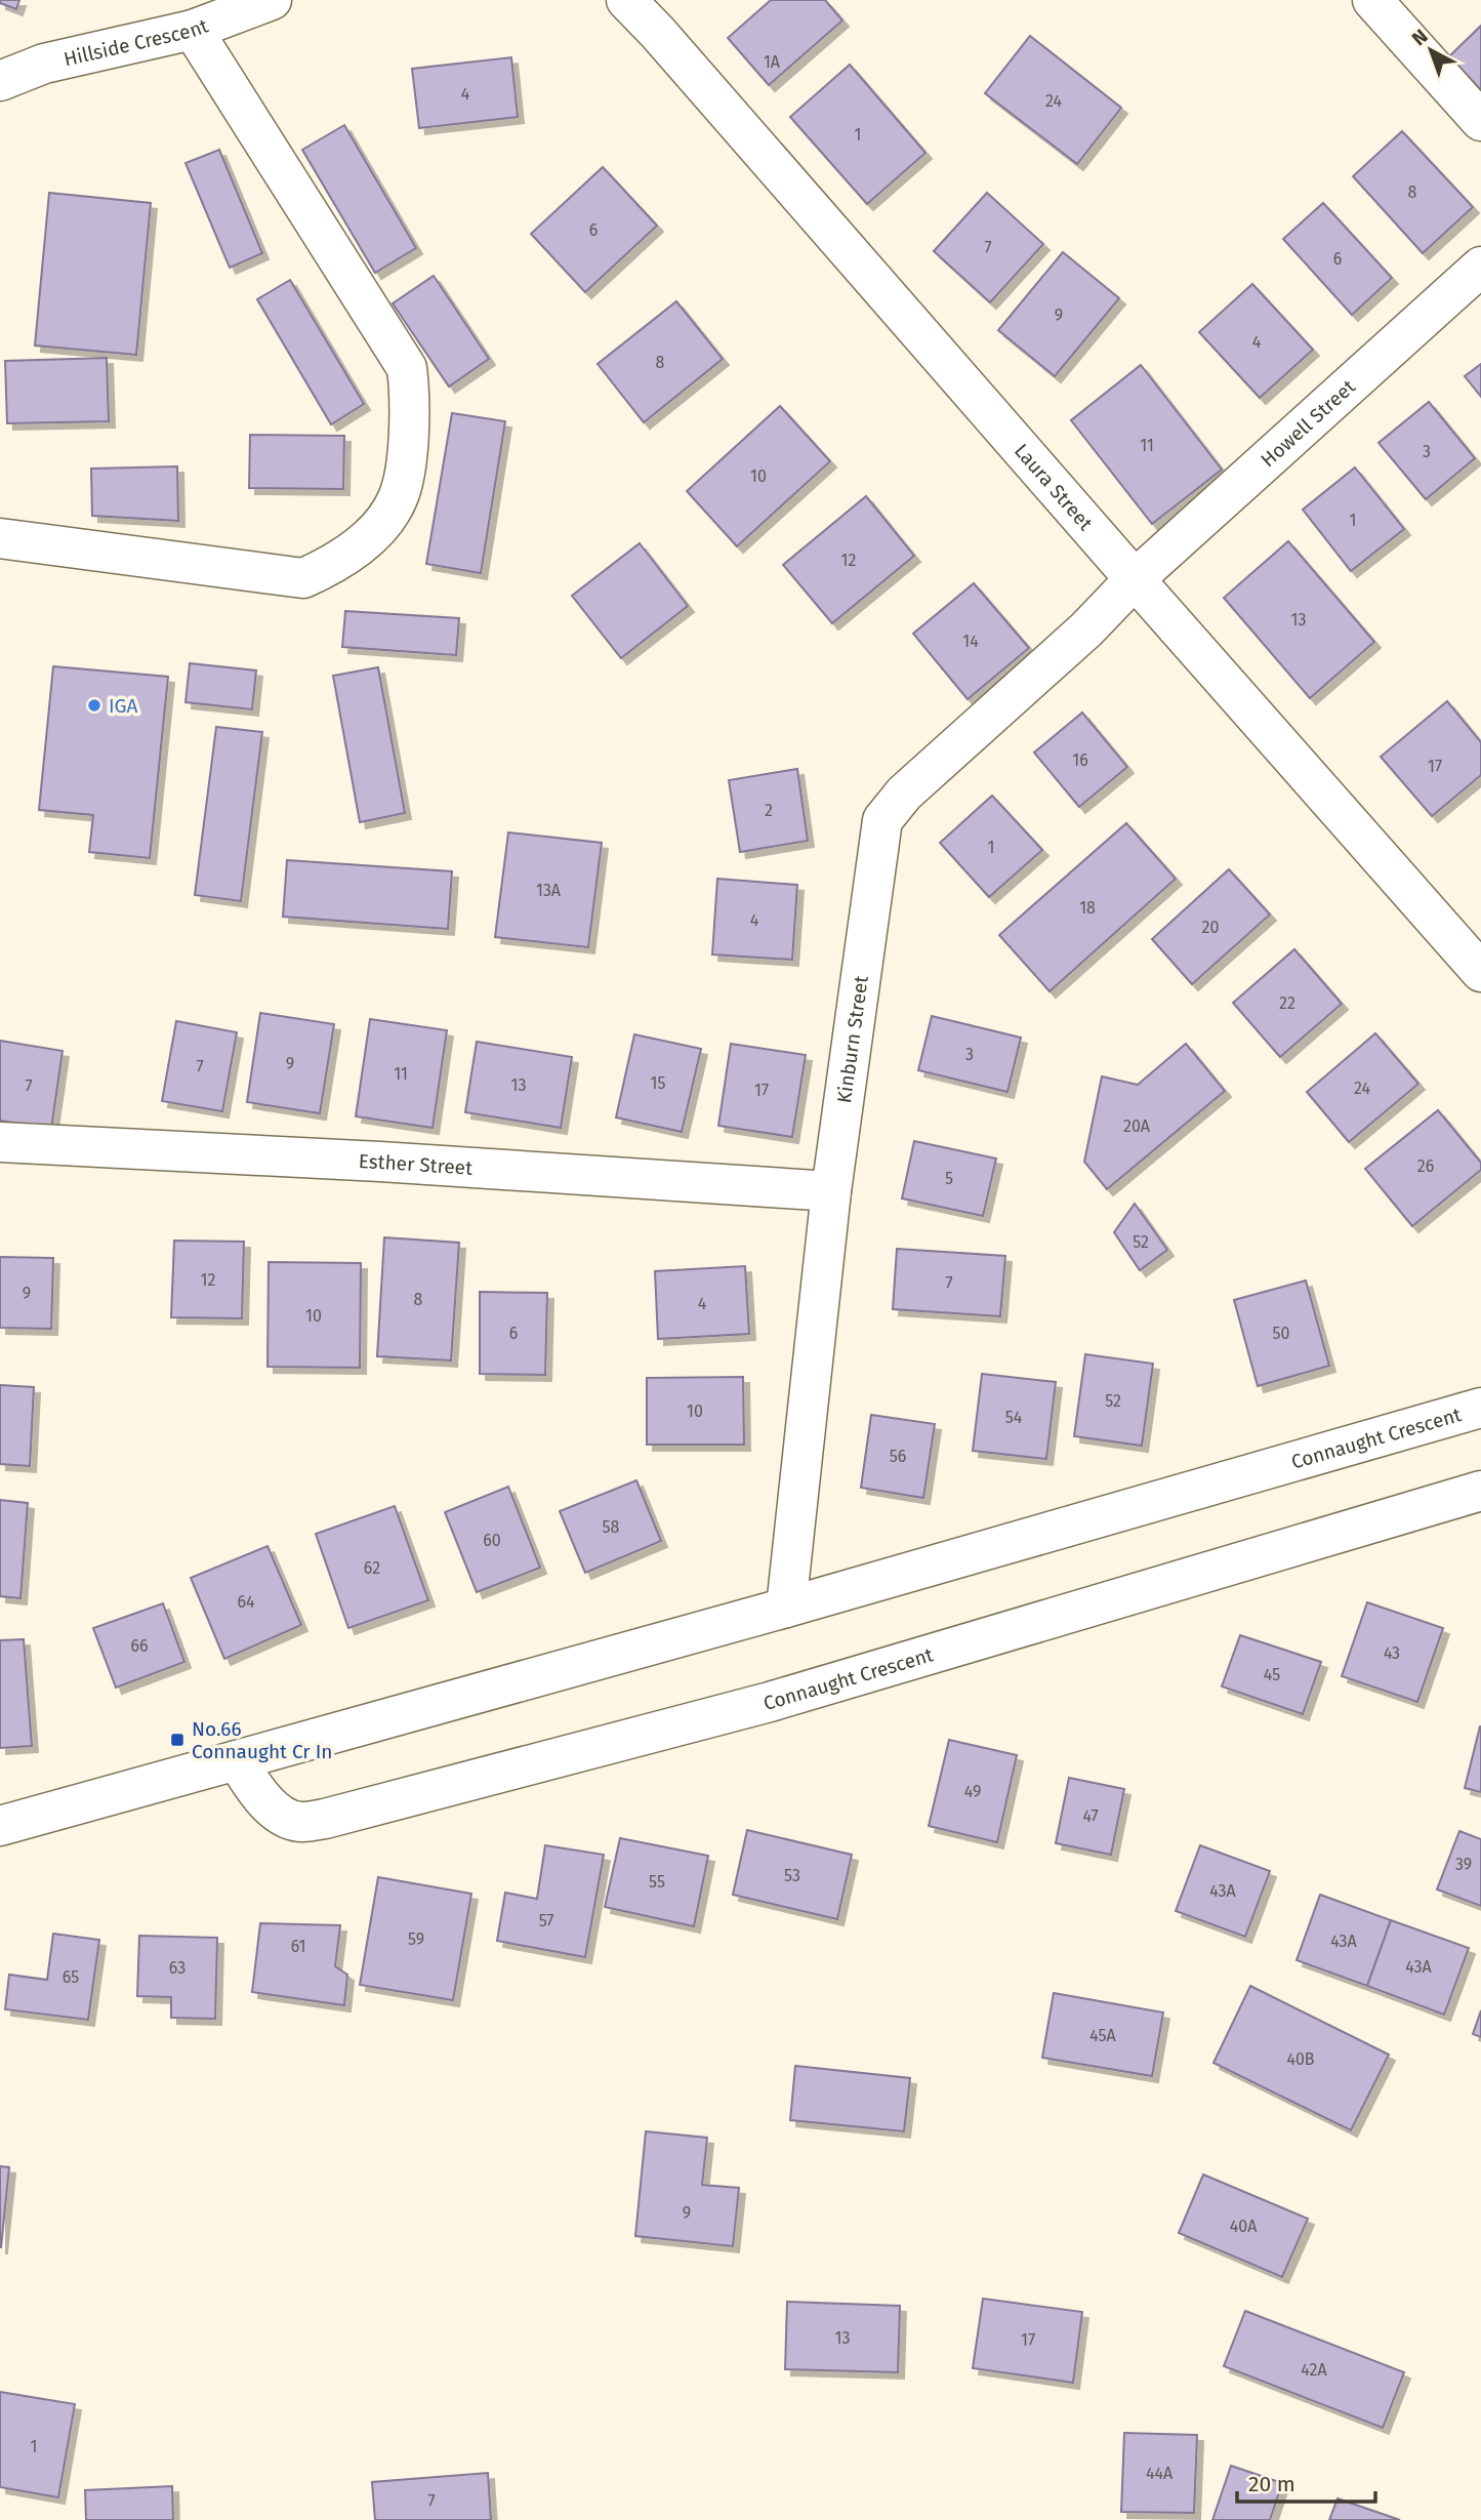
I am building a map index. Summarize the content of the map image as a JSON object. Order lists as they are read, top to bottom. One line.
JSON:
{"streets":{"street":["Hillside Crescent","Howell Street","Laura Street","Kinburn Street","Esther Street","Connaught Crescent"]},"crossings":[["Howell Street","Laura Street"],["Howell Street","Kinburn Street"],["Laura Street","Kinburn Street"],["Kinburn Street","Esther Street"],["Kinburn Street","Connaught Crescent"]],"places":{"other":["IGA"],"transit":["No.66 Connaught Cr In"]},"house_numbers":["1A","4","24","1","8","6","7","6","9","4","8","11","3","10","1","12","13","14","16","17","2","1","13A","18","4","20","22","3","9","7","11","15","13","7","24","17","20A","26","5","52","12","7","9","8","4","10","6","50","52","10","54","56","58","60","62","64","66","43","45","49","47","39","53","55","43A","57","59","43A","61","43A","63","65","45A","40B","9","40A","13","17","42A","1","44A","7"],"scale_bar":"20 m","north":"top left"}
